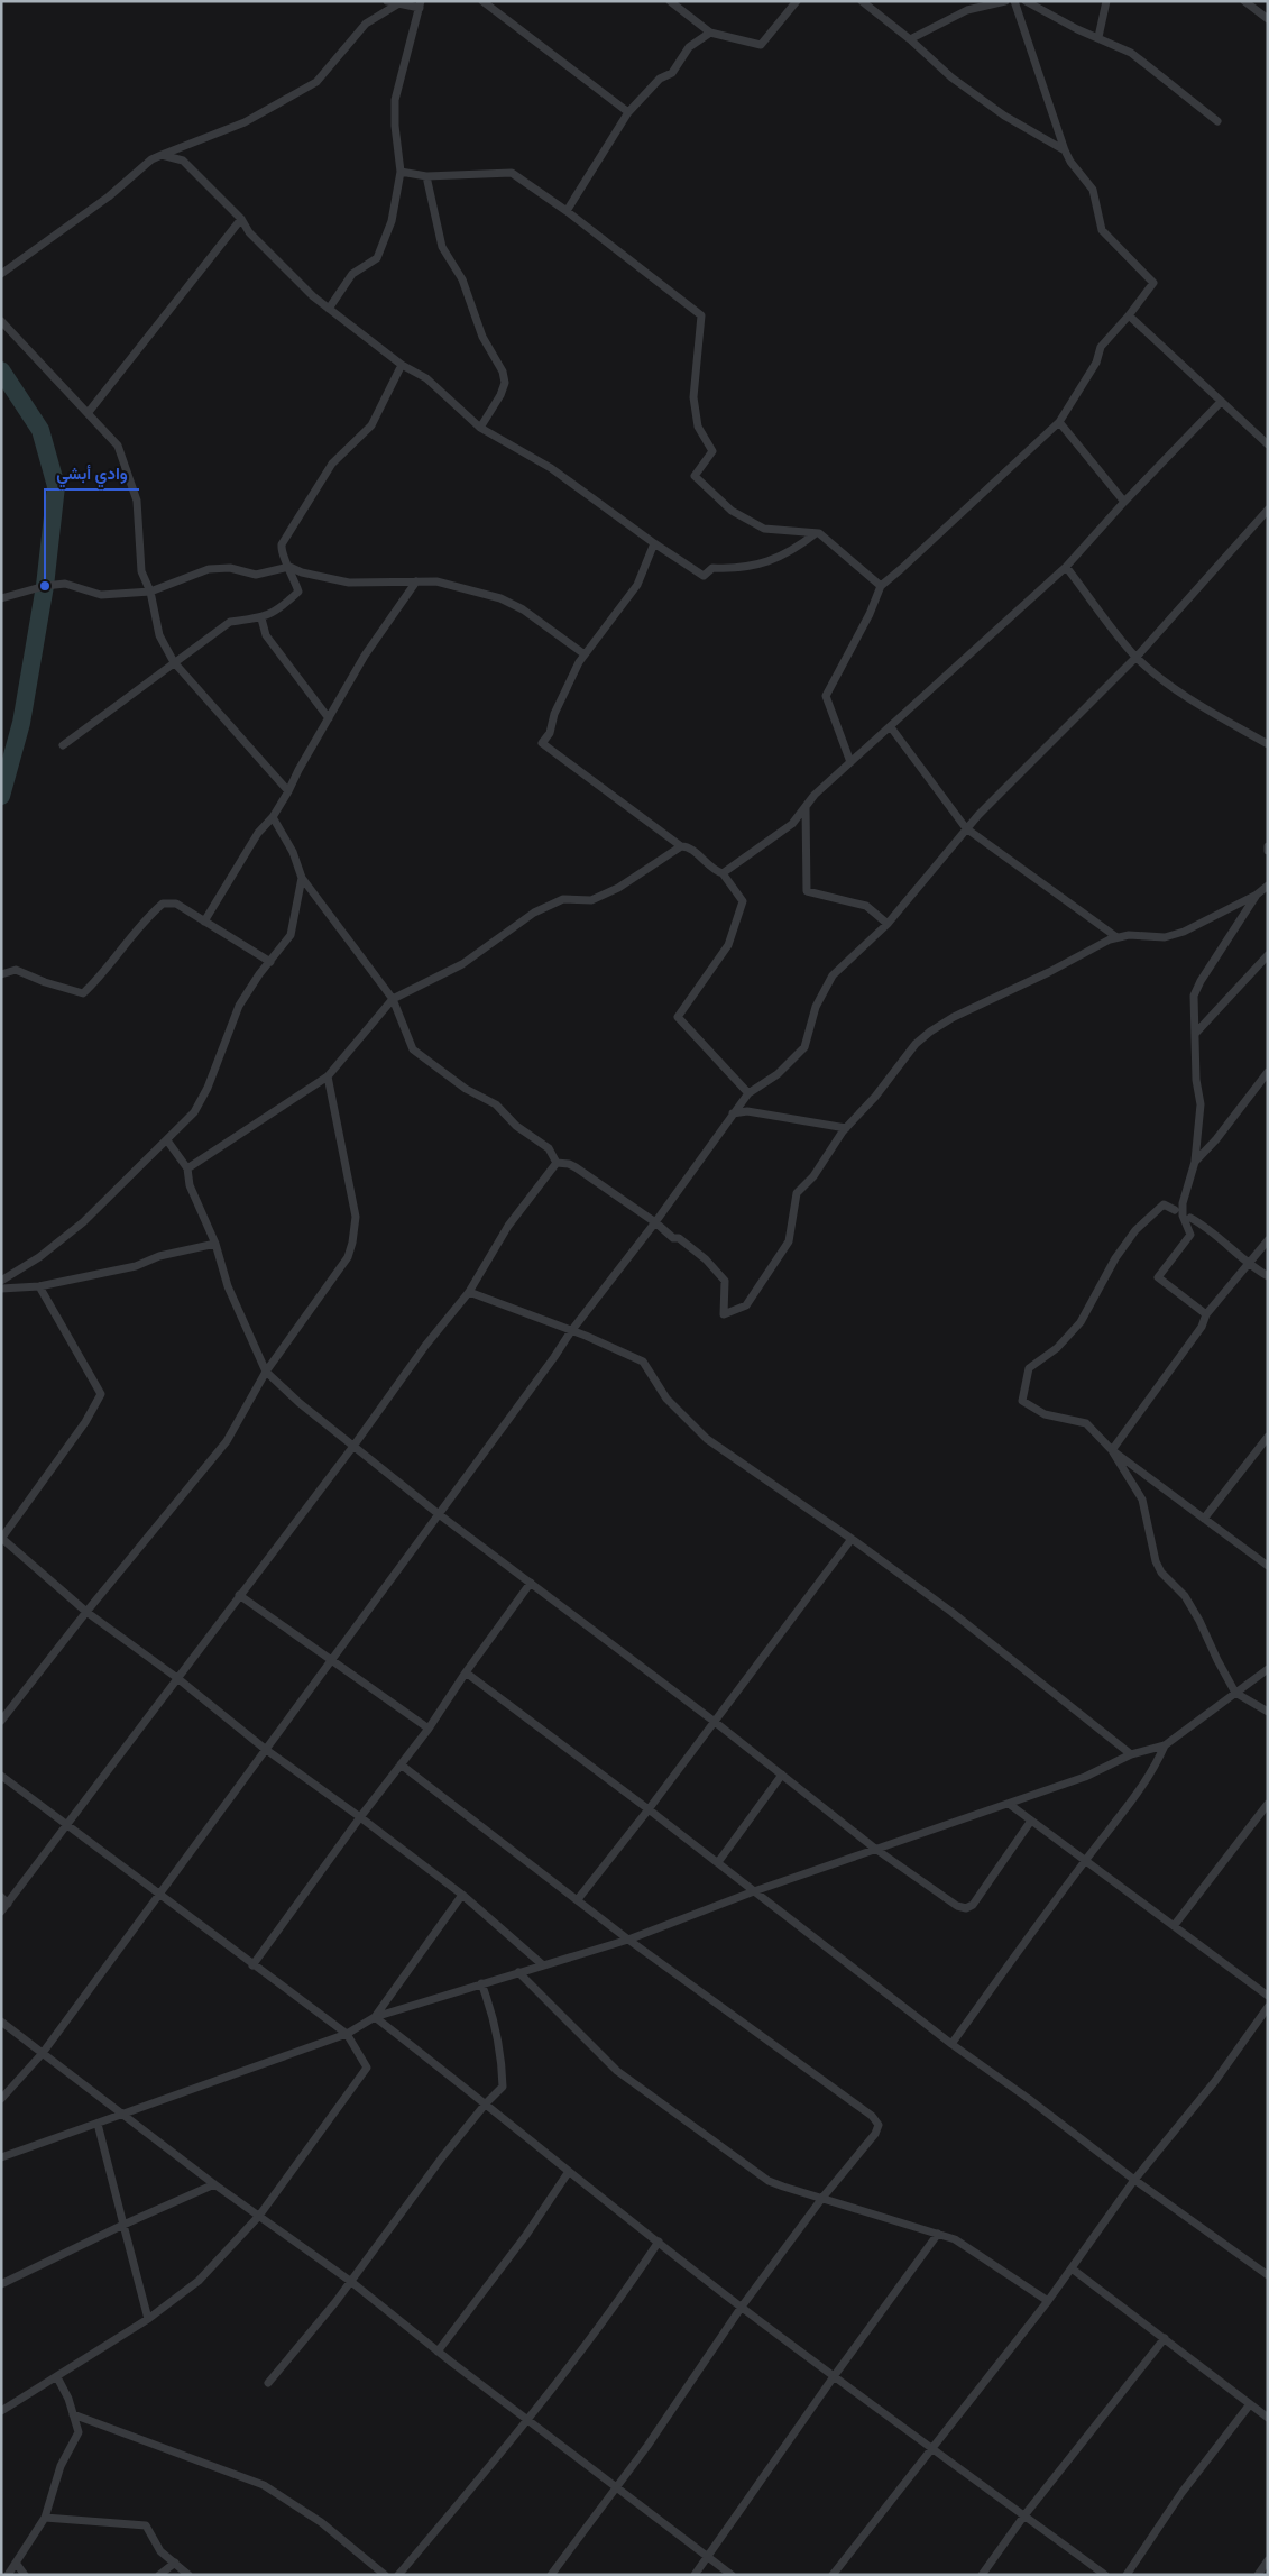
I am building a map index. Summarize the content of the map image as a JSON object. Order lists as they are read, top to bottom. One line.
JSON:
{"places":["وادي أبشي"]}
